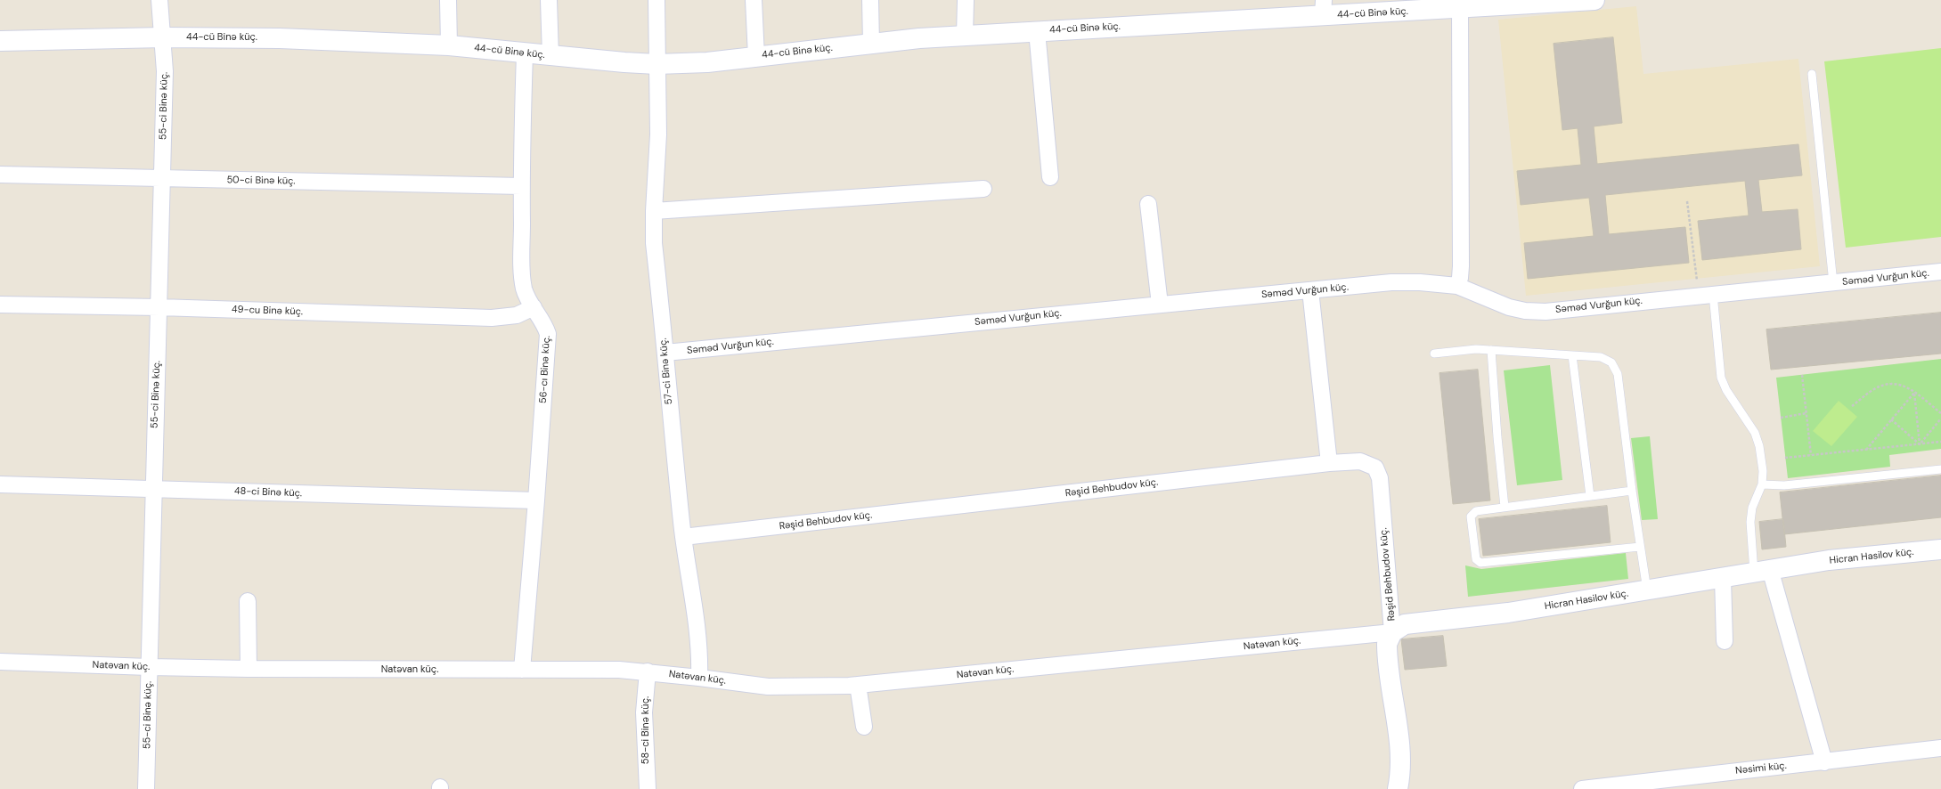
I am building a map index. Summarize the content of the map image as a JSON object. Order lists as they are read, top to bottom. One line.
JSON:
{"streets":{"street":["44-cü Binə küç.","55-ci Binə küç.","50-ci Binə küç.","Səməd Vurğun küç.","49-cu Binə küç.","56-cı Binə küç.","57-ci Binə küç.","Rəşid Behbudov küç.","48-ci Binə küç.","Hicran Hasilov küç.","Natəvan küç.","58-ci Binə küç.","Nəsimi küç."]},"crossings":[["44-cü Binə küç.","55-ci Binə küç."],["44-cü Binə küç.","56-cı Binə küç."],["44-cü Binə küç.","57-ci Binə küç."],["55-ci Binə küç.","50-ci Binə küç."],["55-ci Binə küç.","49-cu Binə küç."],["55-ci Binə küç.","48-ci Binə küç."],["55-ci Binə küç.","Natəvan küç."],["50-ci Binə küç.","56-cı Binə küç."],["Səməd Vurğun küç.","57-ci Binə küç."],["49-cu Binə küç.","56-cı Binə küç."],["56-cı Binə küç.","48-ci Binə küç."],["56-cı Binə küç.","Natəvan küç."],["57-ci Binə küç.","Rəşid Behbudov küç."],["57-ci Binə küç.","Natəvan küç."],["Rəşid Behbudov küç.","Hicran Hasilov küç."],["Rəşid Behbudov küç.","Natəvan küç."],["Hicran Hasilov küç.","Natəvan küç."],["Natəvan küç.","58-ci Binə küç."]]}
